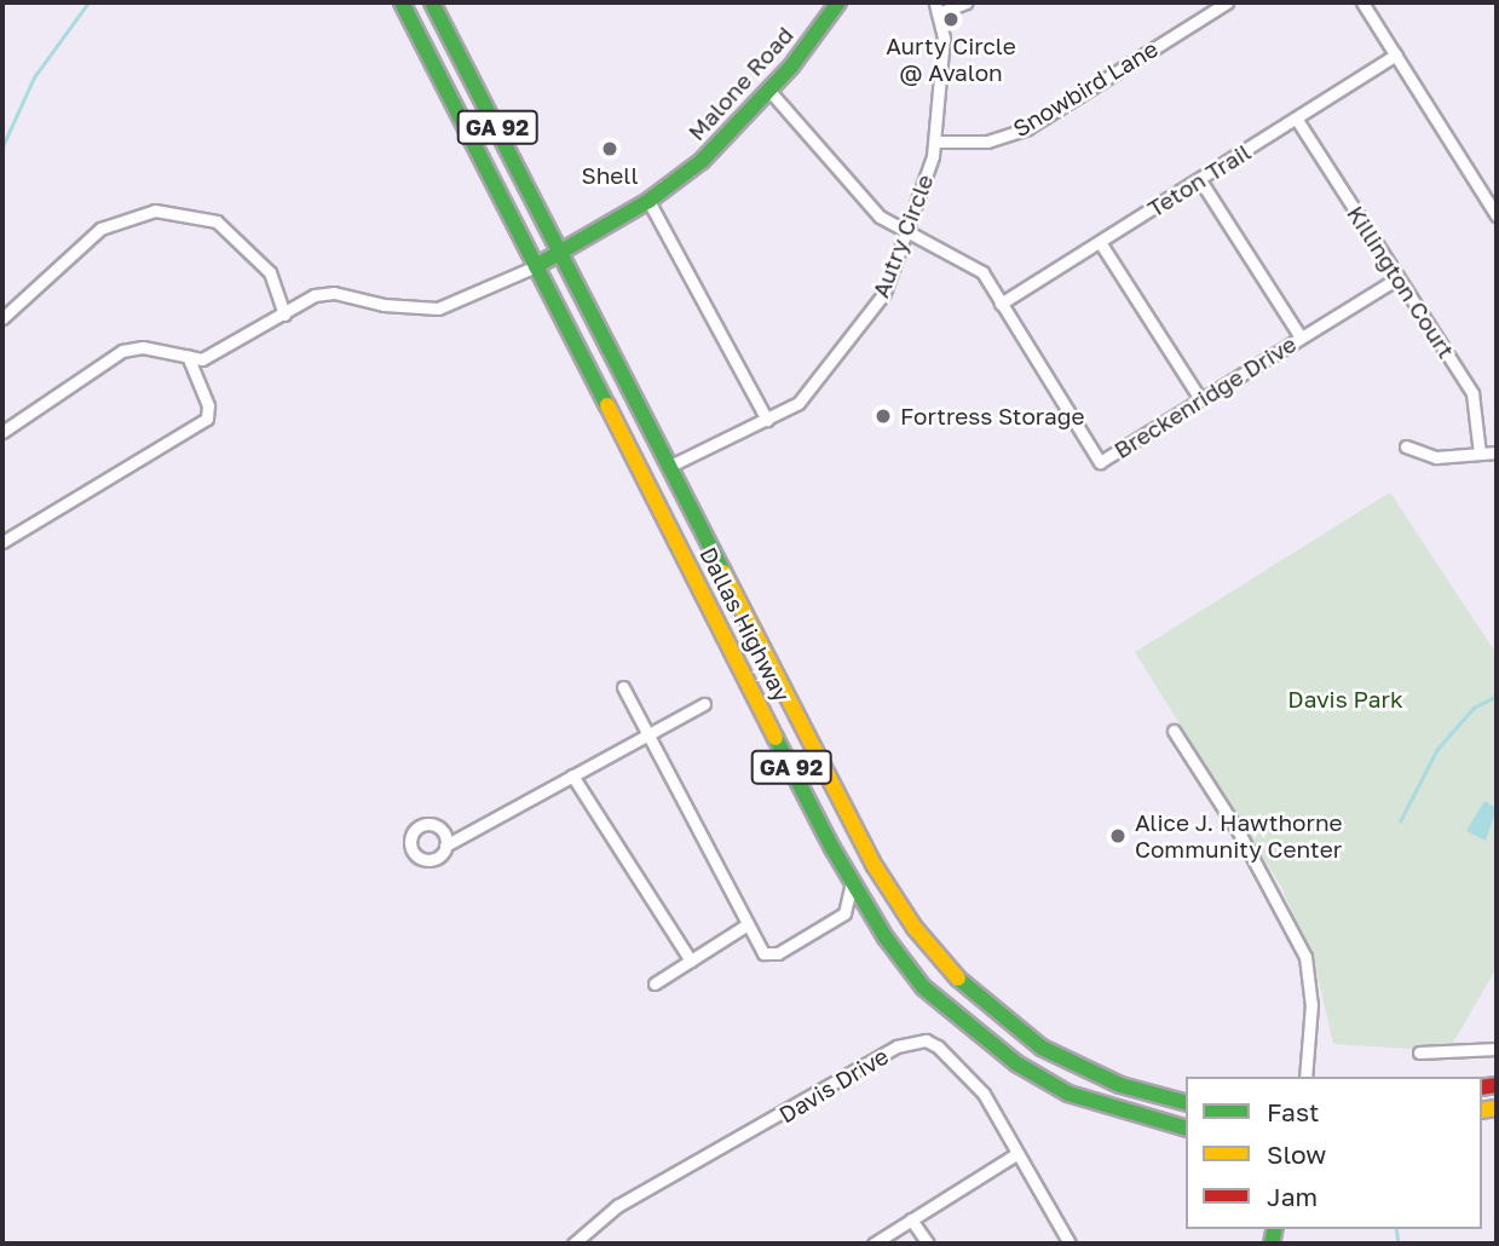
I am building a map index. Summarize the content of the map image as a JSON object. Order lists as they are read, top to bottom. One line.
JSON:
{"streets":{"main road":["Malone Road","GA 92","Dallas Highway"],"street":["Snowbird Lane","Teton Trail","Autry Circle","Killington Court","Breckenridge Drive","Davis Drive"]},"crossings":[["Malone Road","Breckenridge Drive"],["Malone Road","Dallas Highway"],["Snowbird Lane","Autry Circle"],["Teton Trail","Killington Court"],["Teton Trail","Breckenridge Drive"],["Autry Circle","Breckenridge Drive"],["Autry Circle","Dallas Highway"],["Killington Court","Breckenridge Drive"]],"parks":["Davis Park"],"places":["Aurty Circle @ Avalon","Shell","Fortress Storage","Alice J. Hawthorne Community Center"],"legend":["Fast","Slow","Jam"]}
